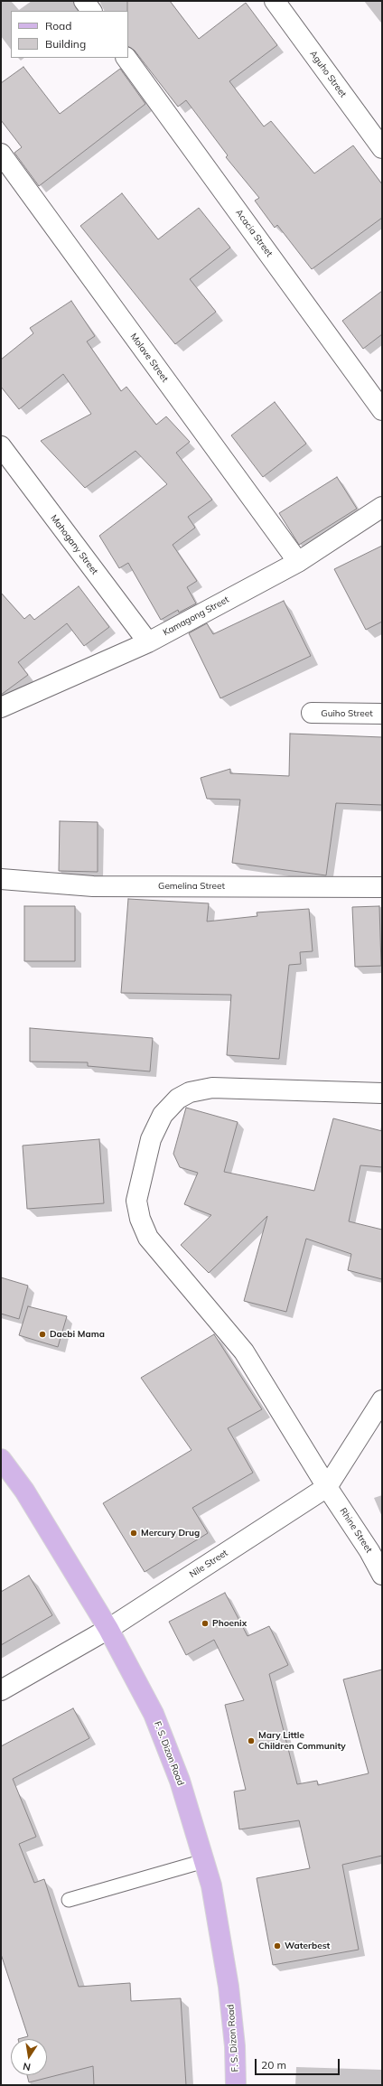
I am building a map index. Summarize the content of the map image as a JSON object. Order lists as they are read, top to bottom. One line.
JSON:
{"streets":{"main road":["F. S. Dizon Road"],"street":["Aguho Street","Acacia Street","Molave Street","Mahogany Street","Kamagong Street","Guiho Street","Gemelina Street","Rhine Street","Nile Street"]},"crossings":[["Molave Street","Kamagong Street"],["Mahogany Street","Kamagong Street"],["Rhine Street","Nile Street"],["Nile Street","F. S. Dizon Road"]],"places":["Daebi Mama","Mercury Drug","Phoenix","Mary Little Children Community","Waterbest"],"legend":["Road","Building"],"scale_bar":"20 m","north":"bottom"}
